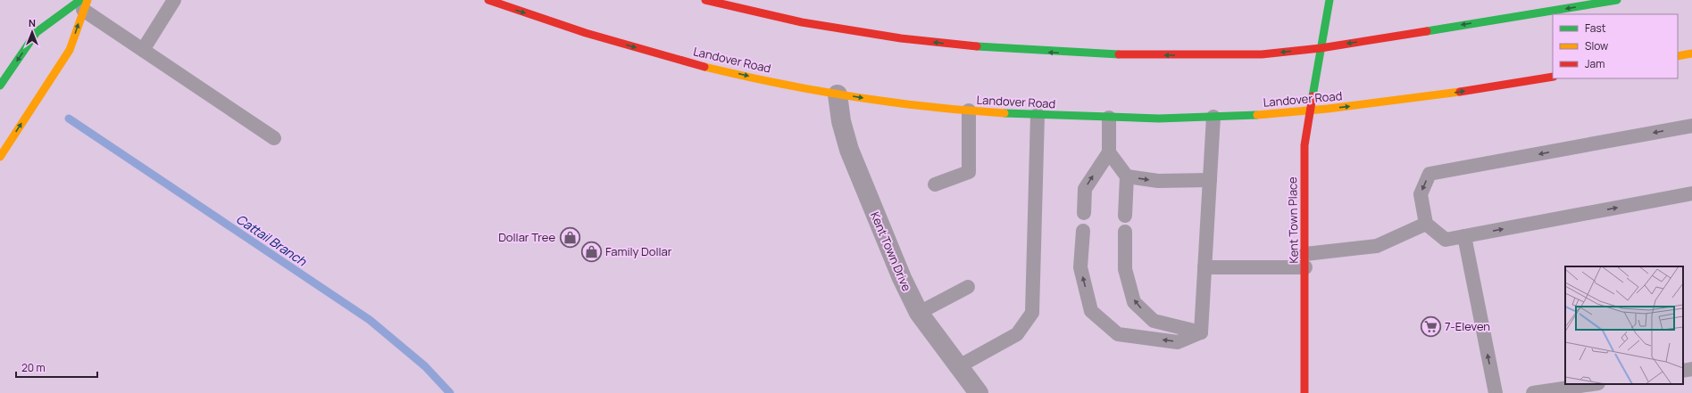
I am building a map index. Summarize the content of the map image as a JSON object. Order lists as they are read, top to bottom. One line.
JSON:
{"streets":{"main road":["Landover Road","Kent Town Place"],"street":["Kent Town Drive"]},"crossings":[["Landover Road","Kent Town Place"],["Landover Road","Kent Town Drive"]],"water":["Cattail Branch"],"places":{"shop":["Dollar Tree","Family Dollar"],"supermarket":["7-Eleven"]},"legend":["Fast","Slow","Jam"],"scale_bar":"20 m","north":"top"}
